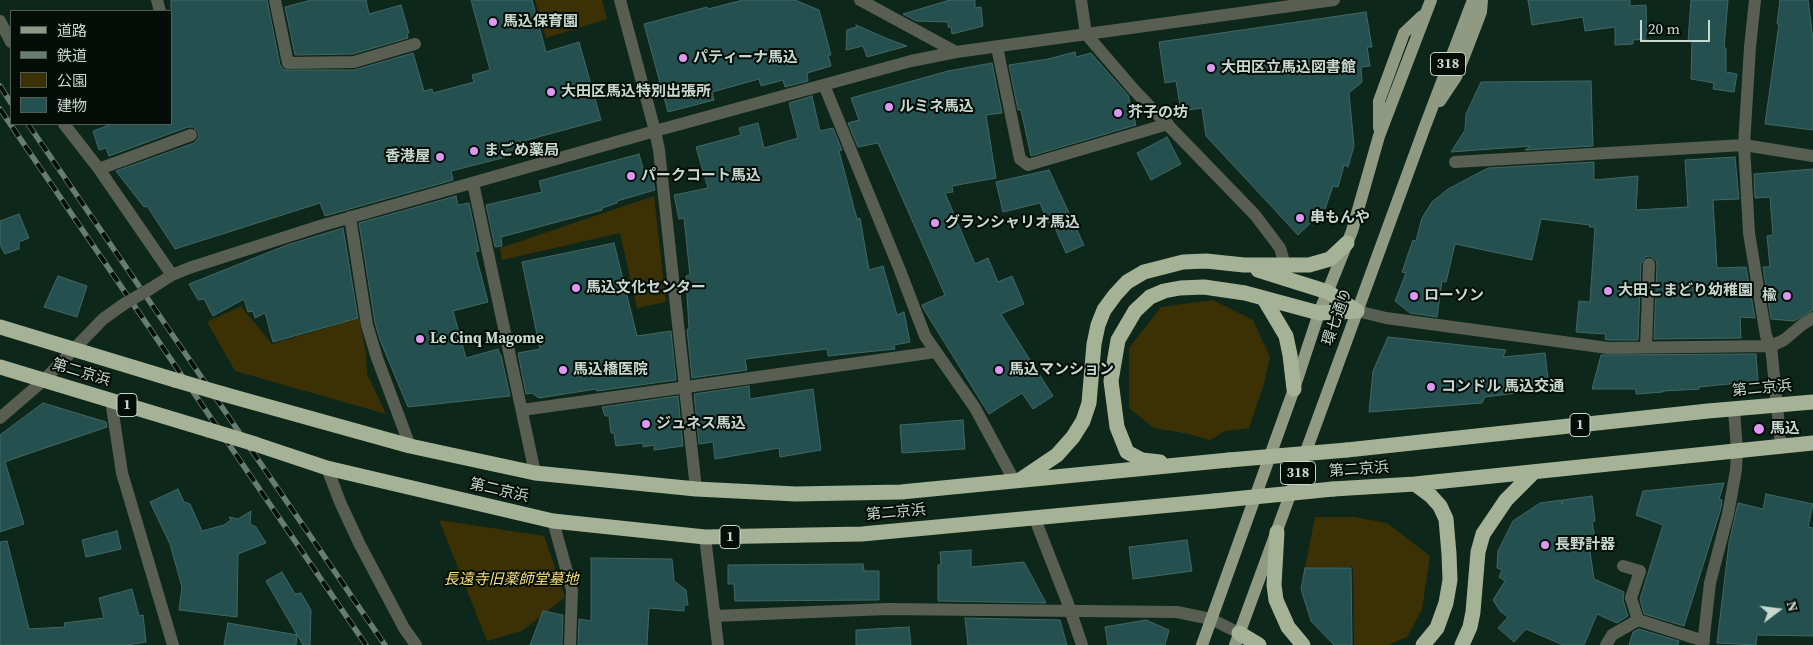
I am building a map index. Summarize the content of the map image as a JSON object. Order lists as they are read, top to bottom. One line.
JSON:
{"streets":{"highway":["第二京浜","1"],"main road":["318","環七通り"]},"parks":["長遠寺旧薬師堂墓地"],"places":["馬込保育園","パティーナ馬込","大田区立馬込図書館","大田区馬込特別出張所","ルミネ馬込","芥子の坊","まごめ薬局","香港屋","パークコート馬込","串もんや","グランシャリオ馬込","馬込文化センター","大田こまどり幼稚園","ローソン","楡","Le Cinq Magome","馬込橋医院","馬込マンション","コンドル 馬込交通","ジュネス馬込","馬込","長野計器"],"legend":["道路","鉄道","公園","建物"],"scale_bar":"20 m","north":"right"}
